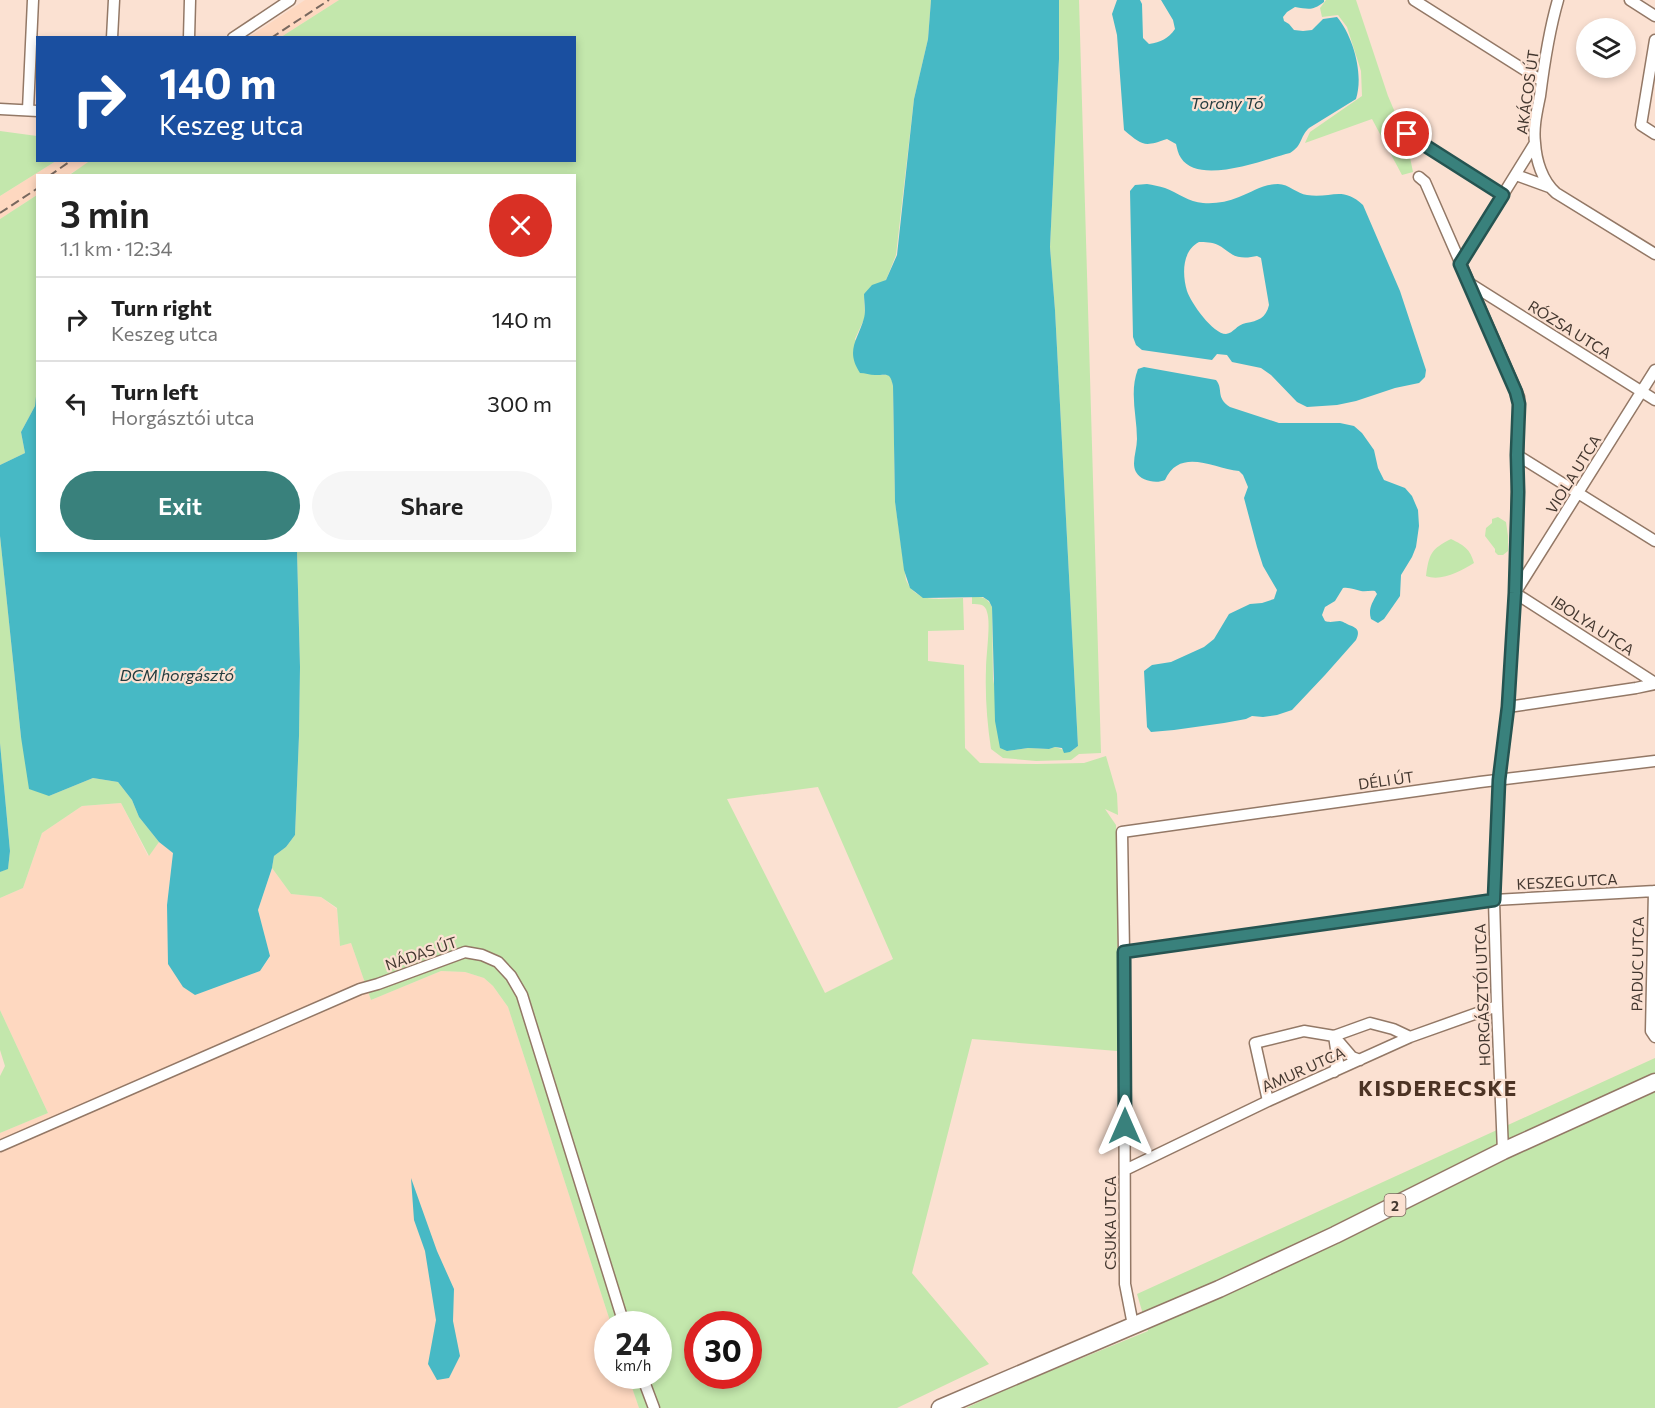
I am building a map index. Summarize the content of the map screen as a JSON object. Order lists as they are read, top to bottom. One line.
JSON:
{"streets":{"main road":["2"],"street":["AKÁCOS ÚT","RÓZSA UTCA","VIOLA UTCA","IBOLYA UTCA","DÉLI ÚT","KESZEG UTCA","NÁDAS ÚT","PADUC UTCA","HORGÁSZTÓI UTCA","AMUR UTCA","CSUKA UTCA"]},"crossings":[["RÓZSA UTCA","VIOLA UTCA"],["RÓZSA UTCA","HORGÁSZTÓI UTCA"],["VIOLA UTCA","IBOLYA UTCA"],["VIOLA UTCA","HORGÁSZTÓI UTCA"],["IBOLYA UTCA","HORGÁSZTÓI UTCA"],["DÉLI ÚT","HORGÁSZTÓI UTCA"],["DÉLI ÚT","CSUKA UTCA"],["KESZEG UTCA","PADUC UTCA"],["KESZEG UTCA","HORGÁSZTÓI UTCA"],["KESZEG UTCA","CSUKA UTCA"],["HORGÁSZTÓI UTCA","AMUR UTCA"],["HORGÁSZTÓI UTCA","2"],["AMUR UTCA","CSUKA UTCA"],["2","CSUKA UTCA"]],"districts":["KISDERECSKE"],"water":["Torony Tó","DCM horgásztó"],"page":{"turn":["140 m","Keszeg utca"],"heading":["3 min","1.1 km · 12:34"],"list":[{"name":"Turn right","note":"Keszeg utca","value":"140 m"},{"name":"Turn left","note":"Horgásztói utca","value":"300 m"}],"buttons":["Exit","Share"],"speed":"24 km/h","limit":"30"}}
